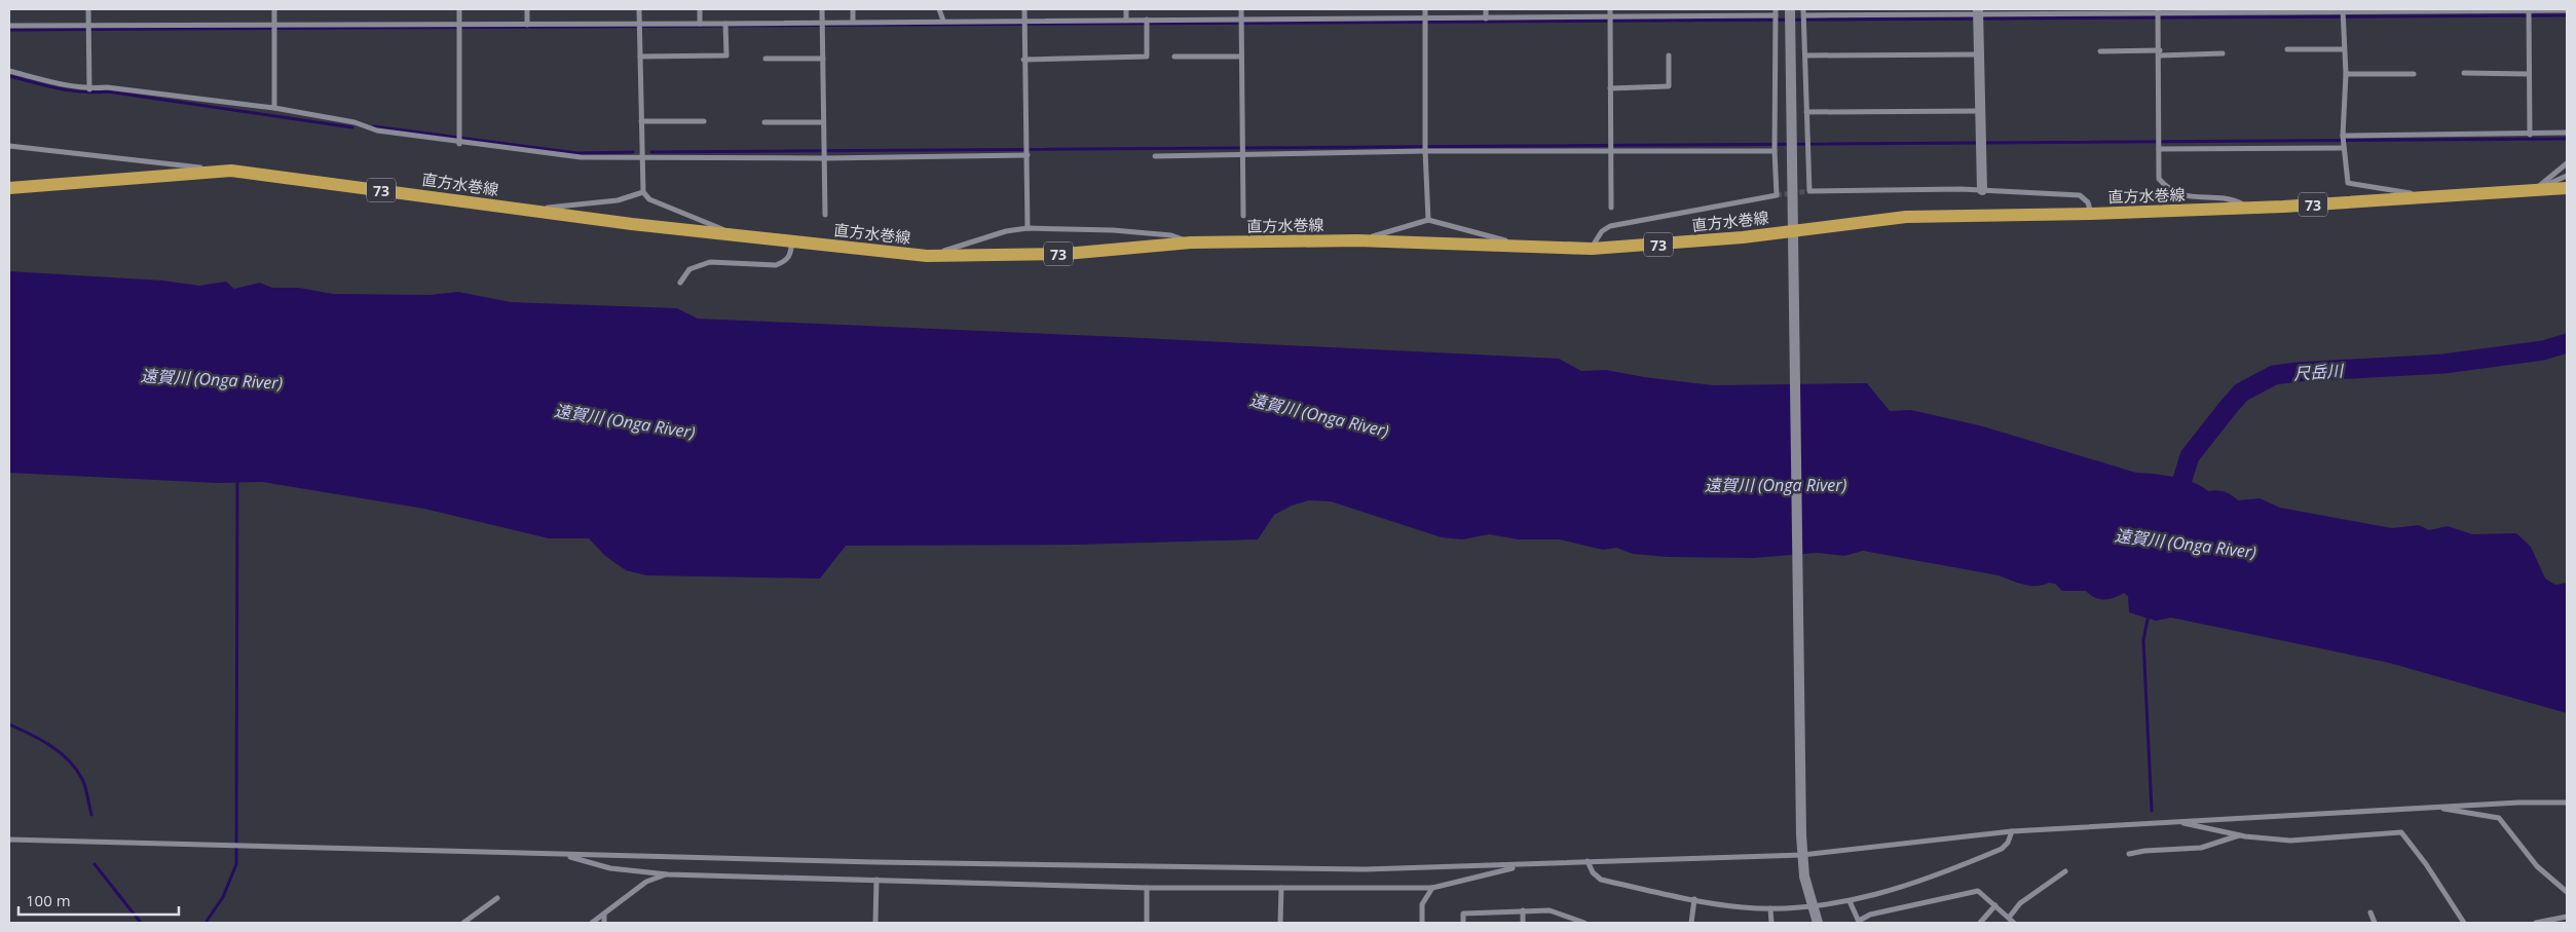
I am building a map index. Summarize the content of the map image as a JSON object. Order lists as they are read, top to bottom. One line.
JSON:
{"streets":{"main road":["直方水巻線","73"]},"water":["尺岳川","遠賀川 (Onga River)"],"scale_bar":"100 m"}
